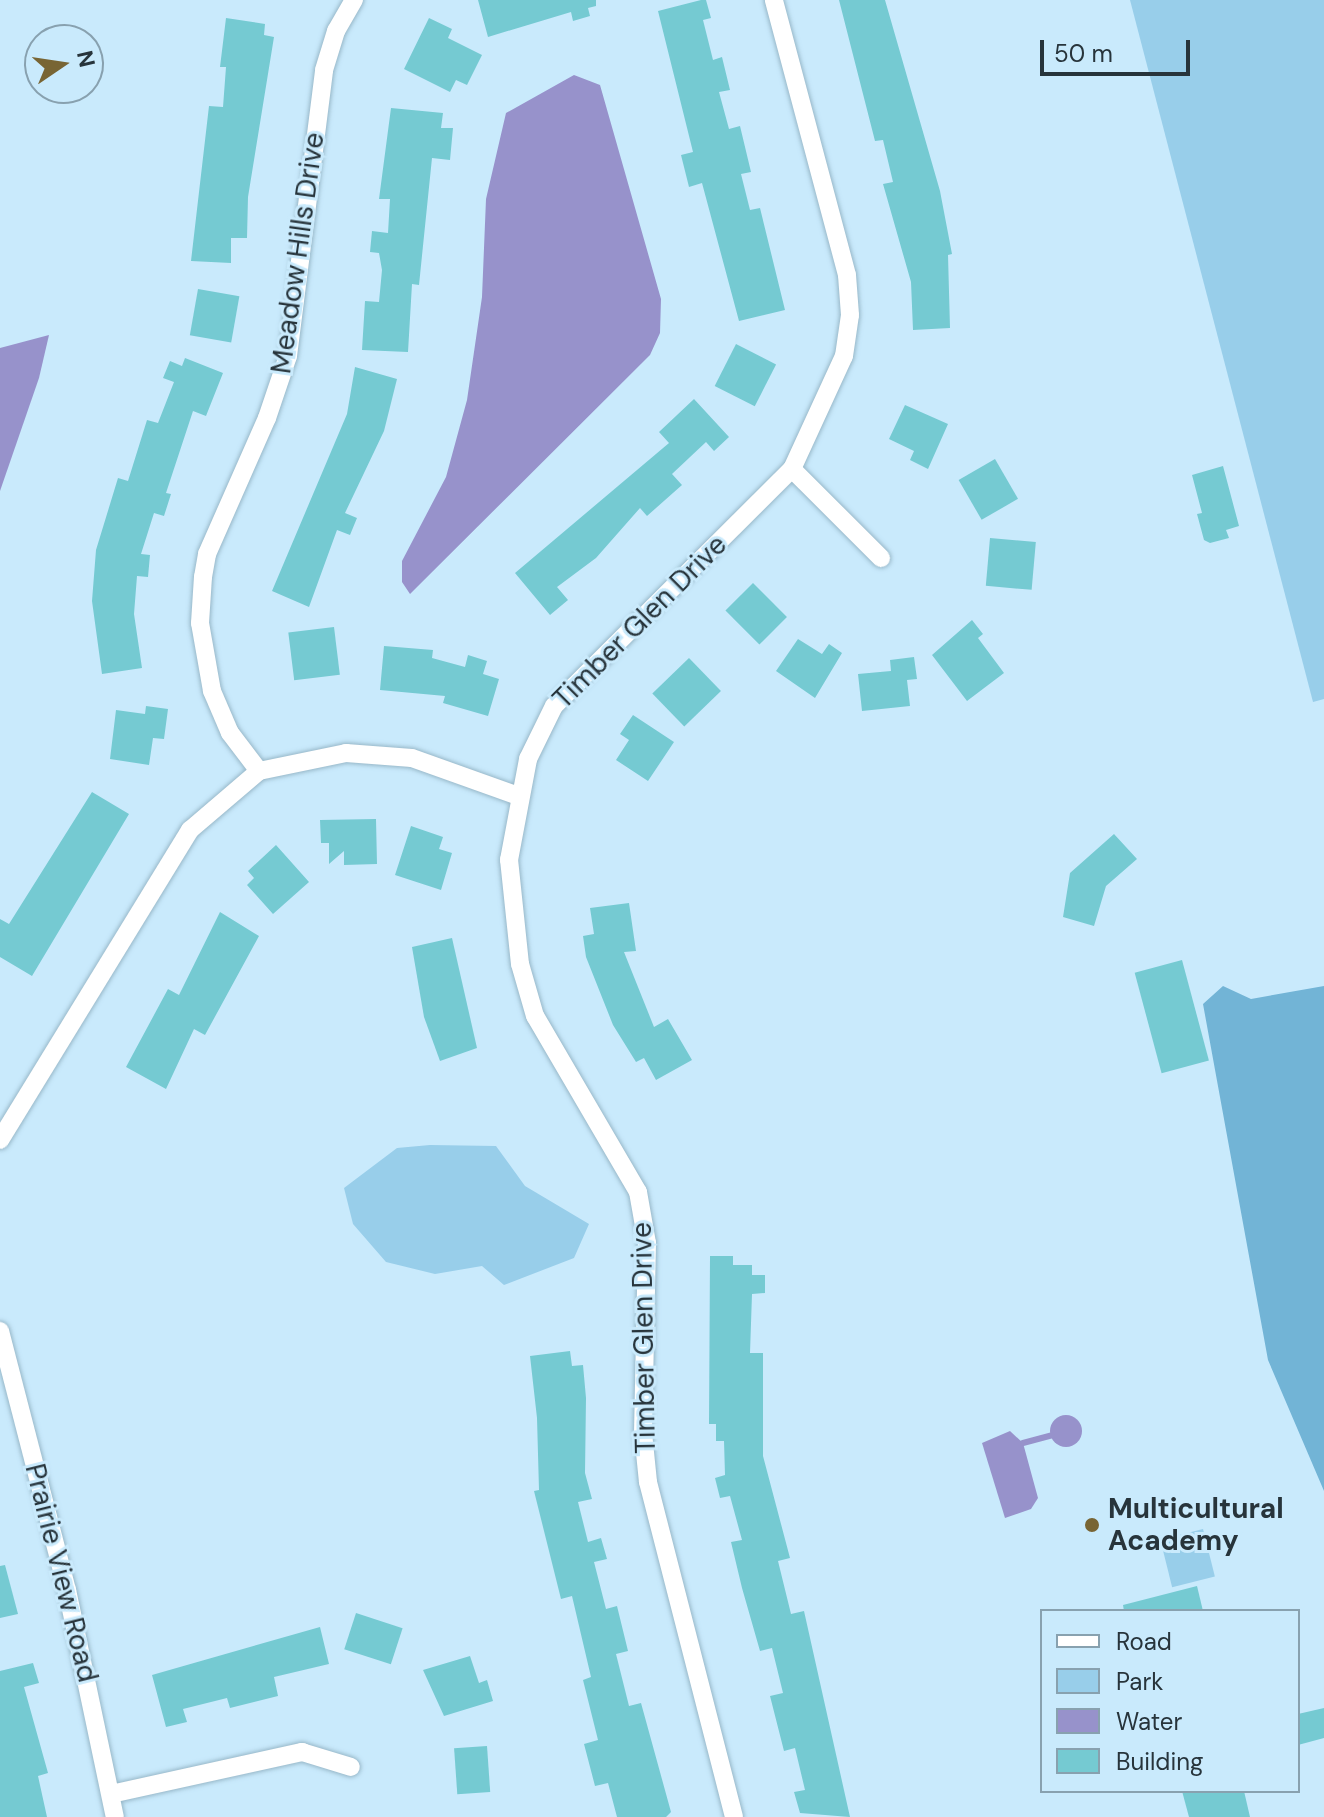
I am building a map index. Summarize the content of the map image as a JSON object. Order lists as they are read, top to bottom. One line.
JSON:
{"streets":{"street":["Meadow Hills Drive","Timber Glen Drive","Prairie View Road"]},"places":["Multicultural Academy"],"legend":["Road","Park","Water","Building"],"scale_bar":"50 m","north":"right"}
